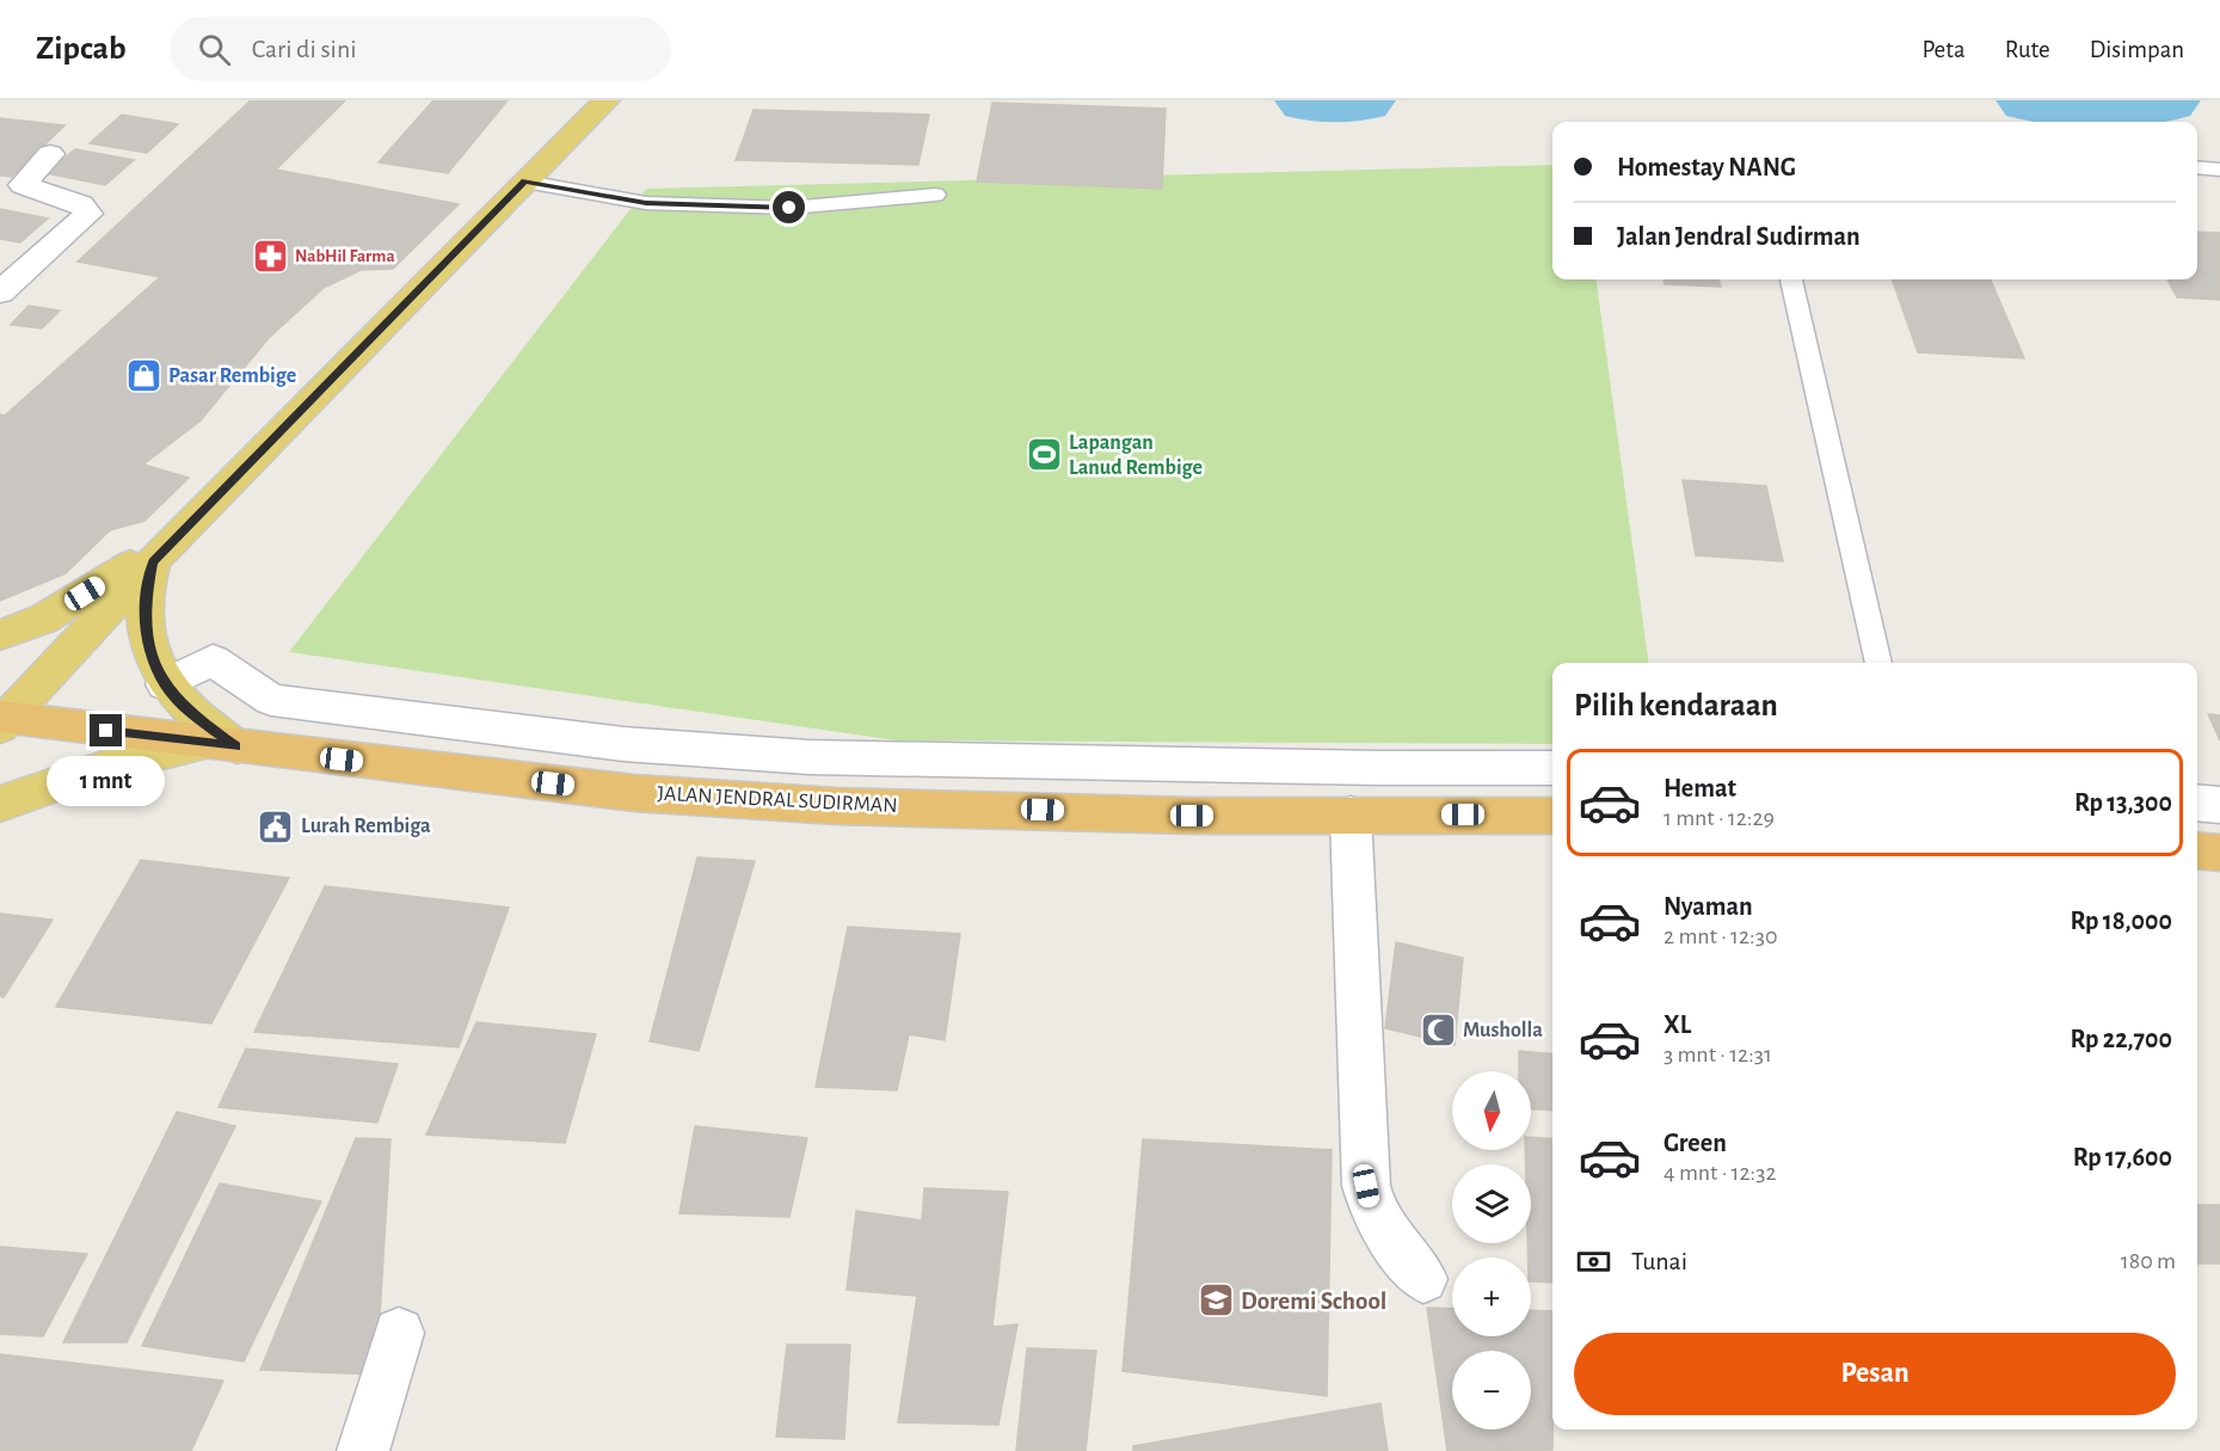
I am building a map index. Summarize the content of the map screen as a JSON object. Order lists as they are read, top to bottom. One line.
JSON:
{"streets":{"highway":["JALAN JENDRAL SUDIRMAN"]},"places":{"pharmacy":["NabHil Farma"],"shop":["Pasar Rembige"],"sports":["Lapangan Lanud Rembige"],"public building":["Lurah Rembiga"],"mosque":["Musholla"],"school or university":["Doremi School"]},"north":"bottom","page":{"header":"Zipcab","search":"Cari di sini","nav":["Peta","Rute","Disimpan"],"banner":["Homestay NANG","Jalan Jendral Sudirman"],"heading":"Pilih kendaraan","list":[{"name":"Hemat","note":"1 mnt · 12:29","value":"Rp 13,300"},{"name":"Nyaman","note":"2 mnt · 12:30","value":"Rp 18,000"},{"name":"XL","note":"3 mnt · 12:31","value":"Rp 22,700"},{"name":"Green","note":"4 mnt · 12:32","value":"Rp 17,600"}],"bubble":"1 mnt","map_buttons":["+","−"],"pay":["Tunai","180 m"],"buttons":"Pesan"}}
